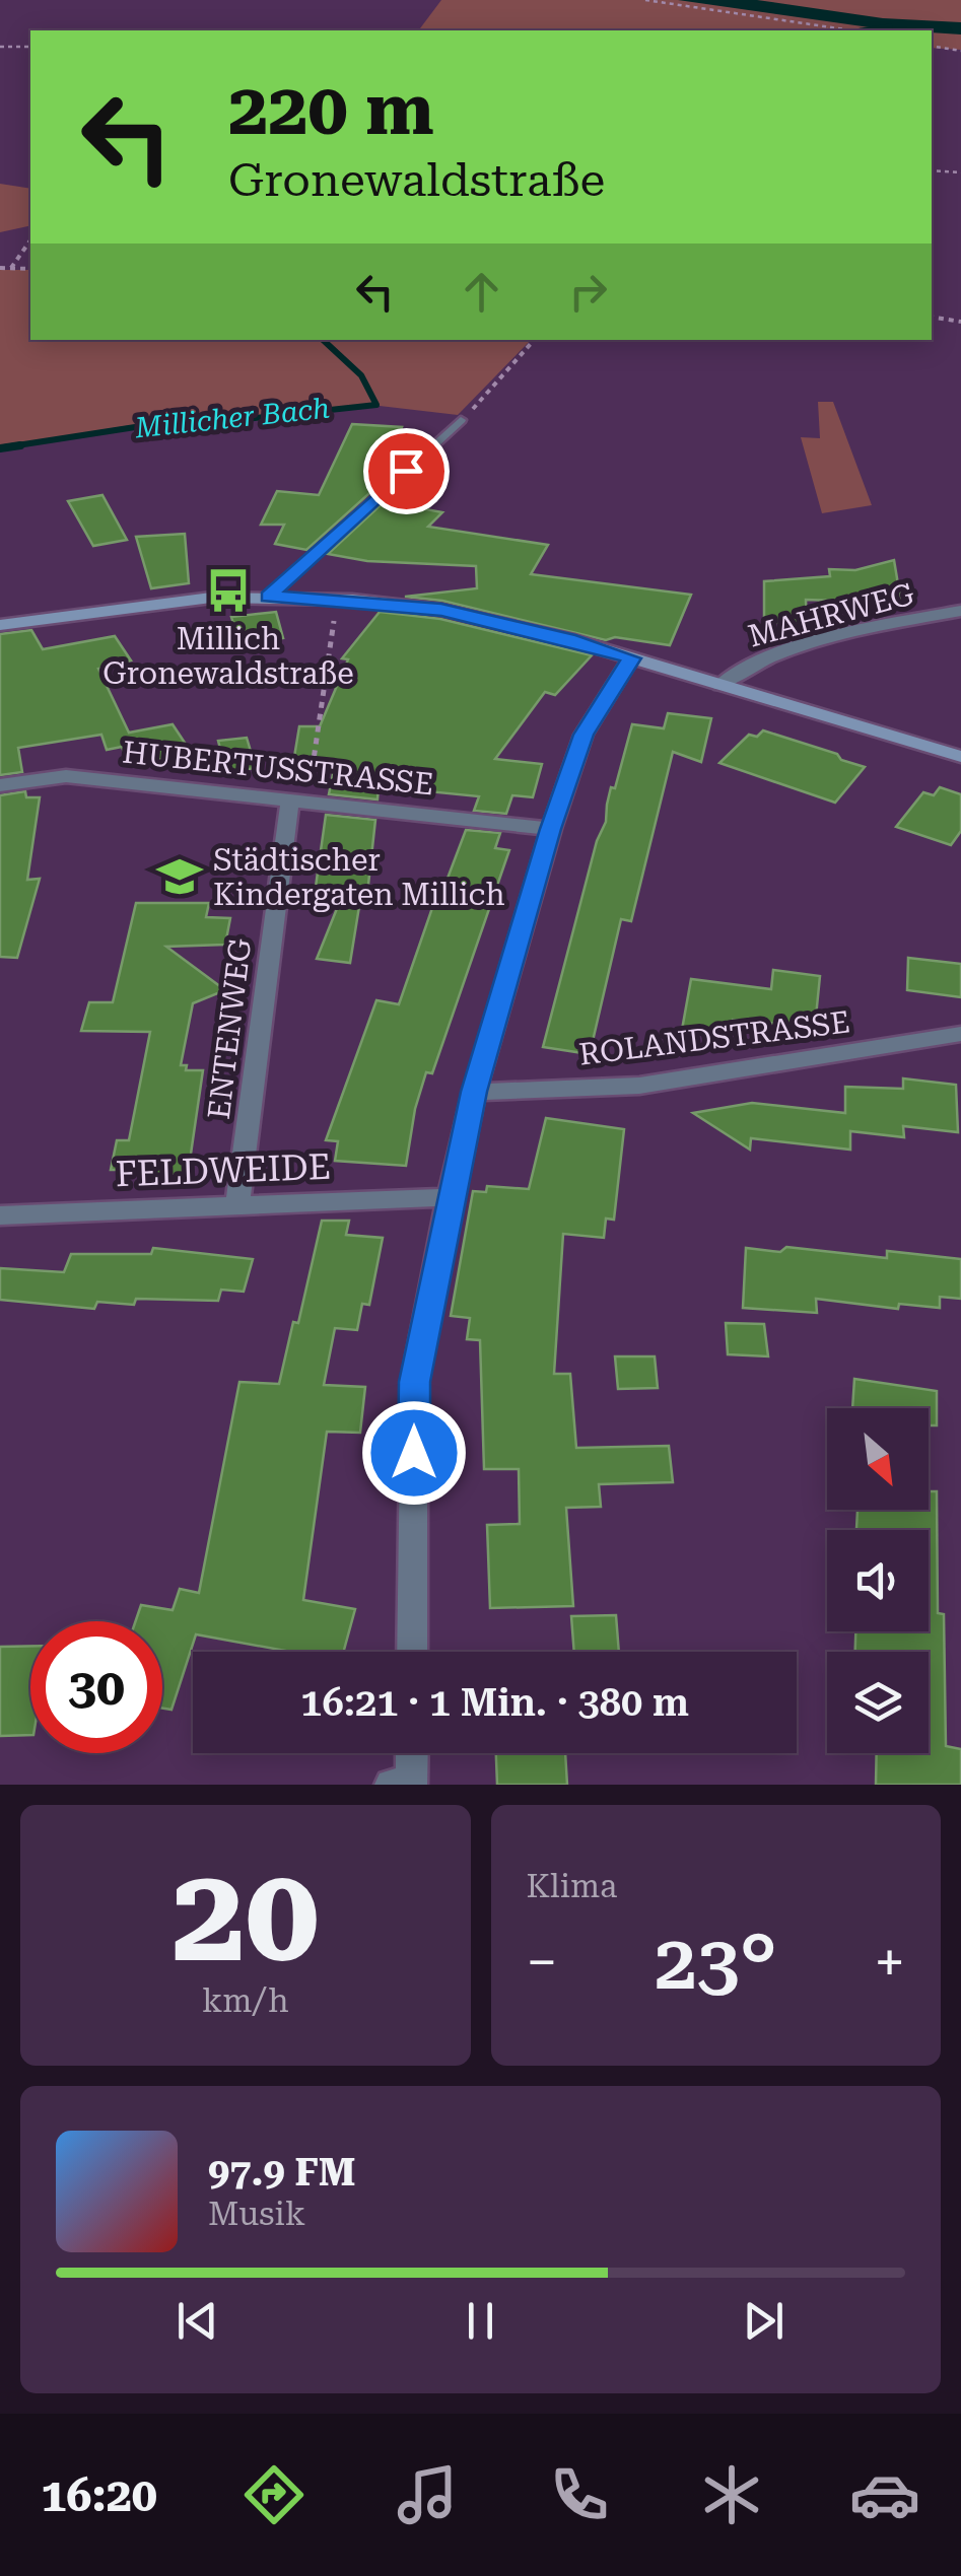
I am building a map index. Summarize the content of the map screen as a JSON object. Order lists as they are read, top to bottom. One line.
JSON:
{"streets":{"street":["MAHRWEG","HUBERTUSSTRASSE","ENTENWEG","ROLANDSTRASSE","FELDWEIDE"]},"crossings":[["HUBERTUSSTRASSE","ENTENWEG"],["ENTENWEG","FELDWEIDE"]],"water":["Millicher Bach"],"places":{"bus stop":["Millich Gronewaldstraße"],"school or university":["Städtischer Kindergaten Millich"]},"north":"bottom right","page":{"turn":["220 m","Gronewaldstraße"],"limit":"30","trip":"16:21 · 1 Min. · 380 m","tile":[["20","km/h"],"Klima"],"heat":["−","23°","+"],"song":["97.9 FM","Musik"],"tabs":"16:20"}}
